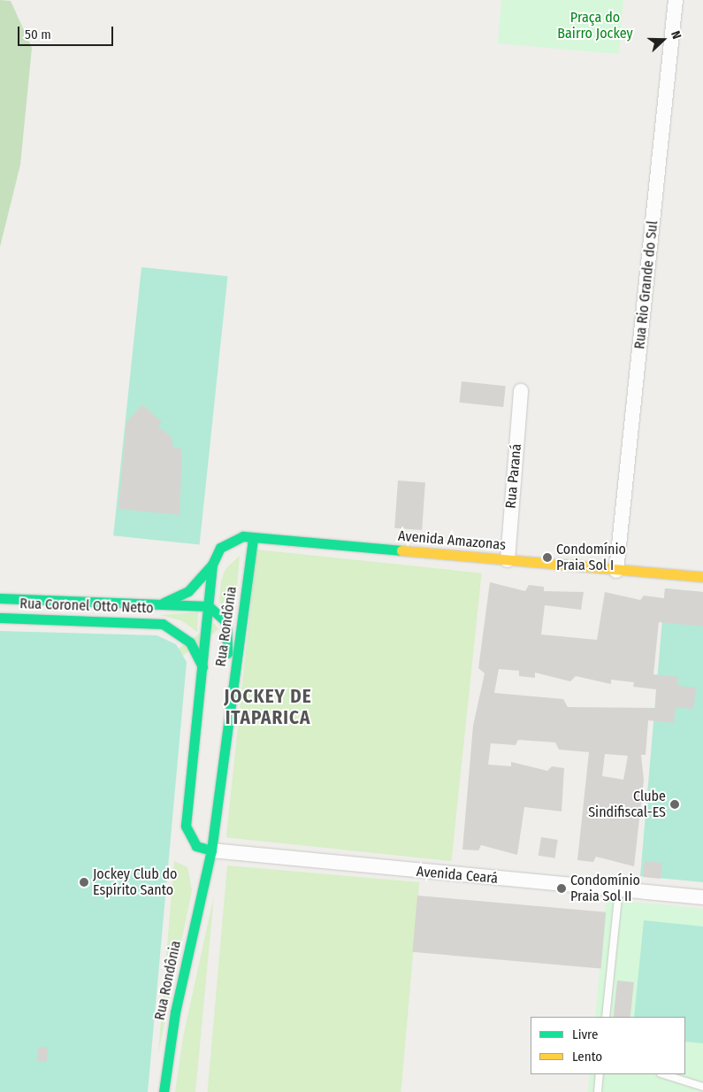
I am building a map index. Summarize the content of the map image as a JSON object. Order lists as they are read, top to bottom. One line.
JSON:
{"streets":{"street":["Rua Rio Grande do Sul","Rua Paraná","Avenida Amazonas","Rua Coronel Otto Netto","Rua Rondônia","Avenida Ceará"]},"crossings":[["Rua Rio Grande do Sul","Avenida Amazonas"],["Rua Paraná","Avenida Amazonas"],["Avenida Amazonas","Rua Coronel Otto Netto"],["Avenida Amazonas","Rua Rondônia"],["Rua Coronel Otto Netto","Rua Rondônia"],["Rua Rondônia","Avenida Ceará"]],"districts":["JOCKEY DE ITAPARICA"],"parks":["Praça do Bairro Jockey"],"places":["Condomínio Praia Sol I","Clube Sindifiscal-ES","Jockey Club do Espírito Santo","Condomínio Praia Sol II"],"legend":["Livre","Lento"],"scale_bar":"50 m","north":"right"}
